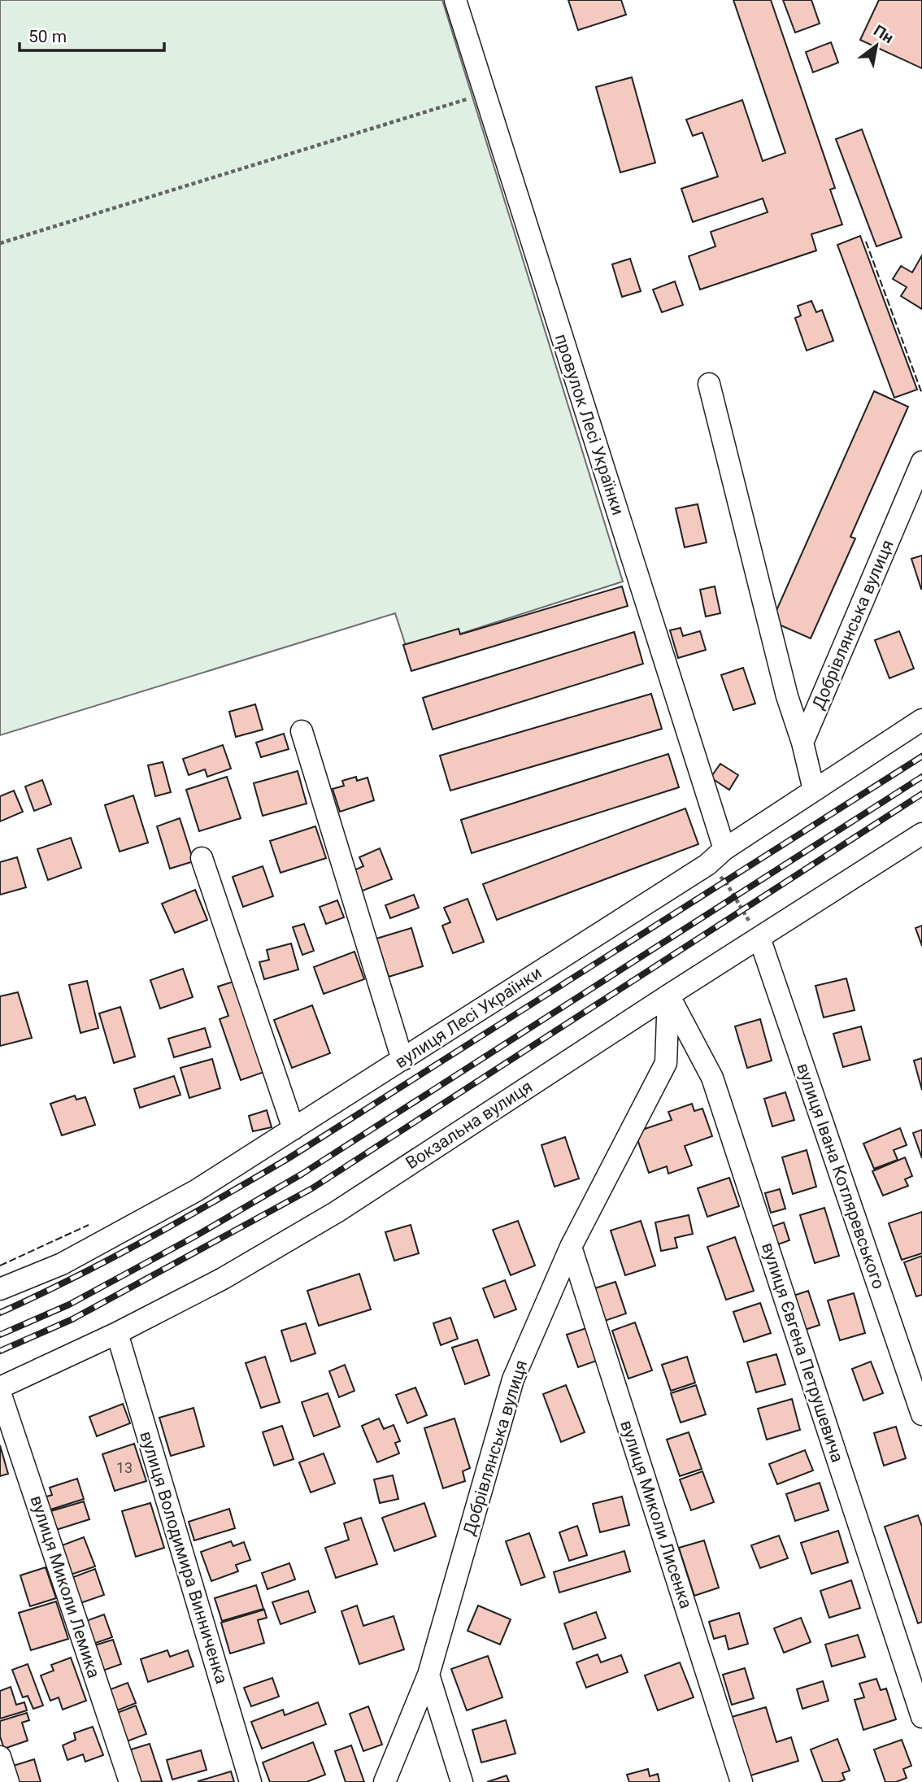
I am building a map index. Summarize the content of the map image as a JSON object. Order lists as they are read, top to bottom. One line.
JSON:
{"streets":{"street":["провулок Лесі Українки","Добрівлянська вулиця","вулиця Лесі Українки","Вокзальна вулиця","вулиця Івана Котляревського","вулиця Євгена Петрушевича","вулиця Миколи Лисенка","вулиця Володимира Винниченка","вулиця Миколи Лемика"]},"crossings":[["провулок Лесі Українки","вулиця Лесі Українки"],["Добрівлянська вулиця","Вокзальна вулиця"],["Добрівлянська вулиця","вулиця Євгена Петрушевича"],["Добрівлянська вулиця","вулиця Миколи Лисенка"],["Вокзальна вулиця","вулиця Івана Котляревського"],["Вокзальна вулиця","вулиця Євгена Петрушевича"],["Вокзальна вулиця","вулиця Володимира Винниченка"]],"house_numbers":["13"],"scale_bar":"50 m","north":"top right"}
